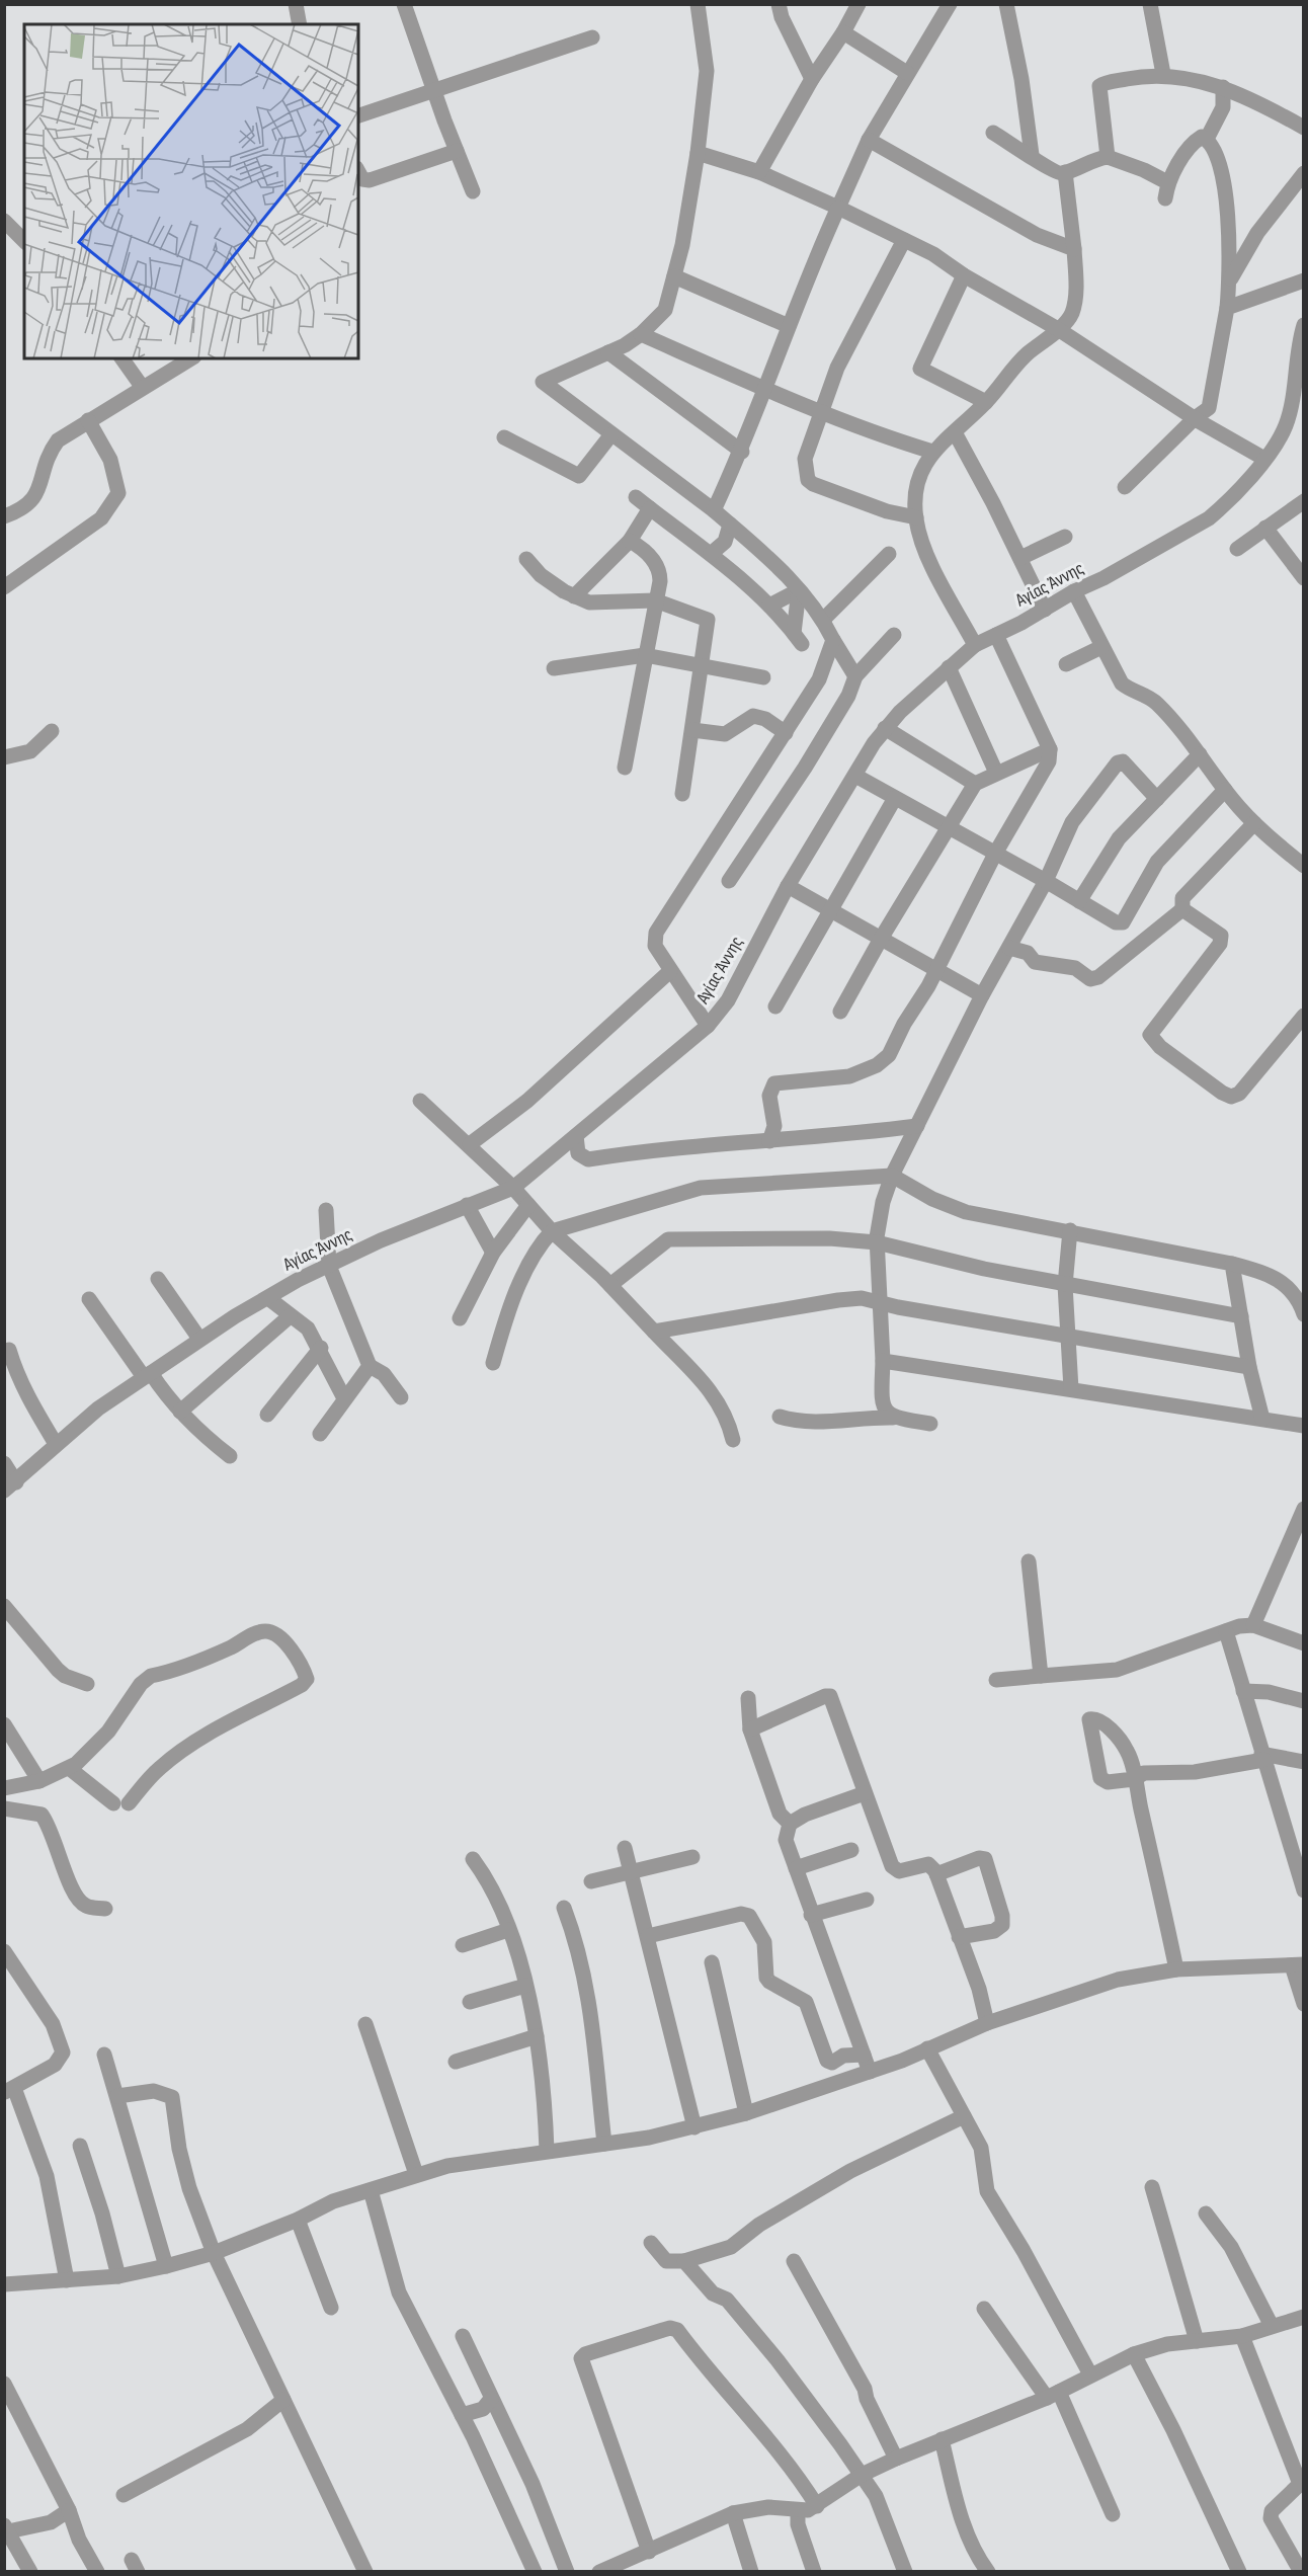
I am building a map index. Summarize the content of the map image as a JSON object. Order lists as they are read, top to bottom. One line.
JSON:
{"streets":{"street":["Αγίας Άννης"]}}
